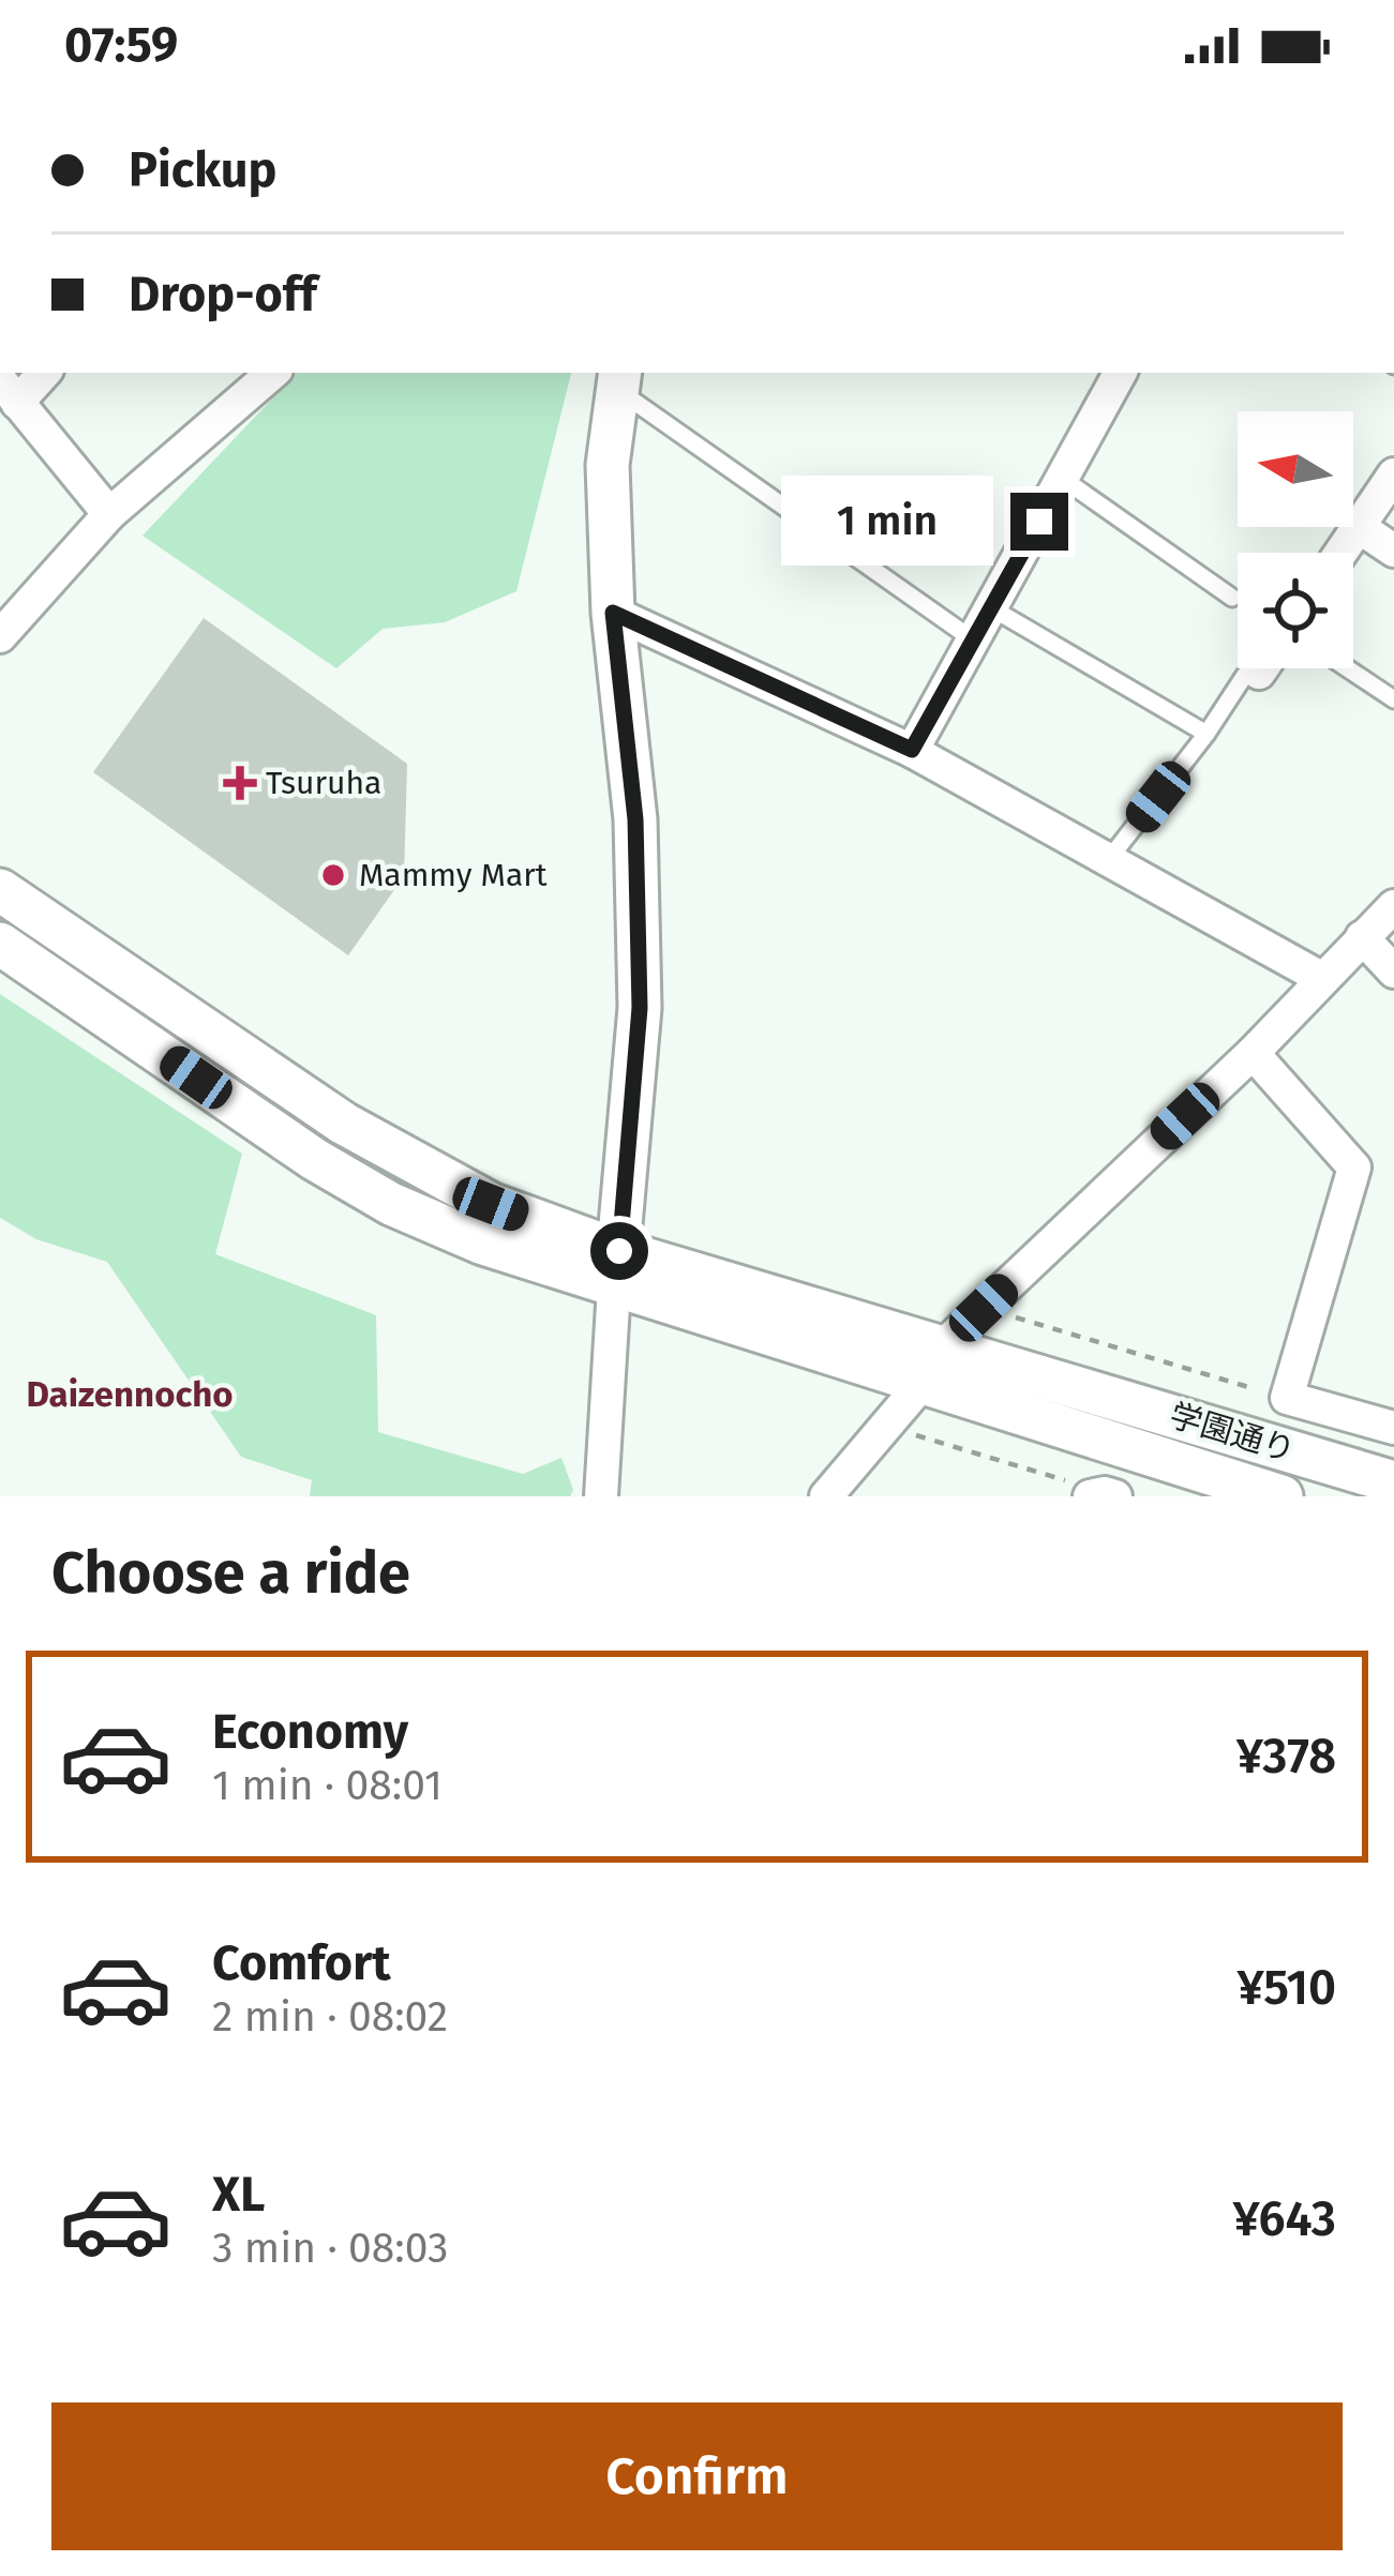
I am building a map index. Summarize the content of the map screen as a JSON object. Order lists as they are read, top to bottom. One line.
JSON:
{"streets":{"street":["学園通り"]},"districts":["Daizennocho"],"places":{"health":["Tsuruha"],"other":["Mammy Mart"]},"north":"left","page":{"status":"07:59","banner":["Pickup","Drop-off"],"bubble":"1 min","heading":"Choose a ride","list":[{"name":"Economy","note":"1 min · 08:01","value":"¥378"},{"name":"Comfort","note":"2 min · 08:02","value":"¥510"},{"name":"XL","note":"3 min · 08:03","value":"¥643"}],"buttons":"Confirm"}}
